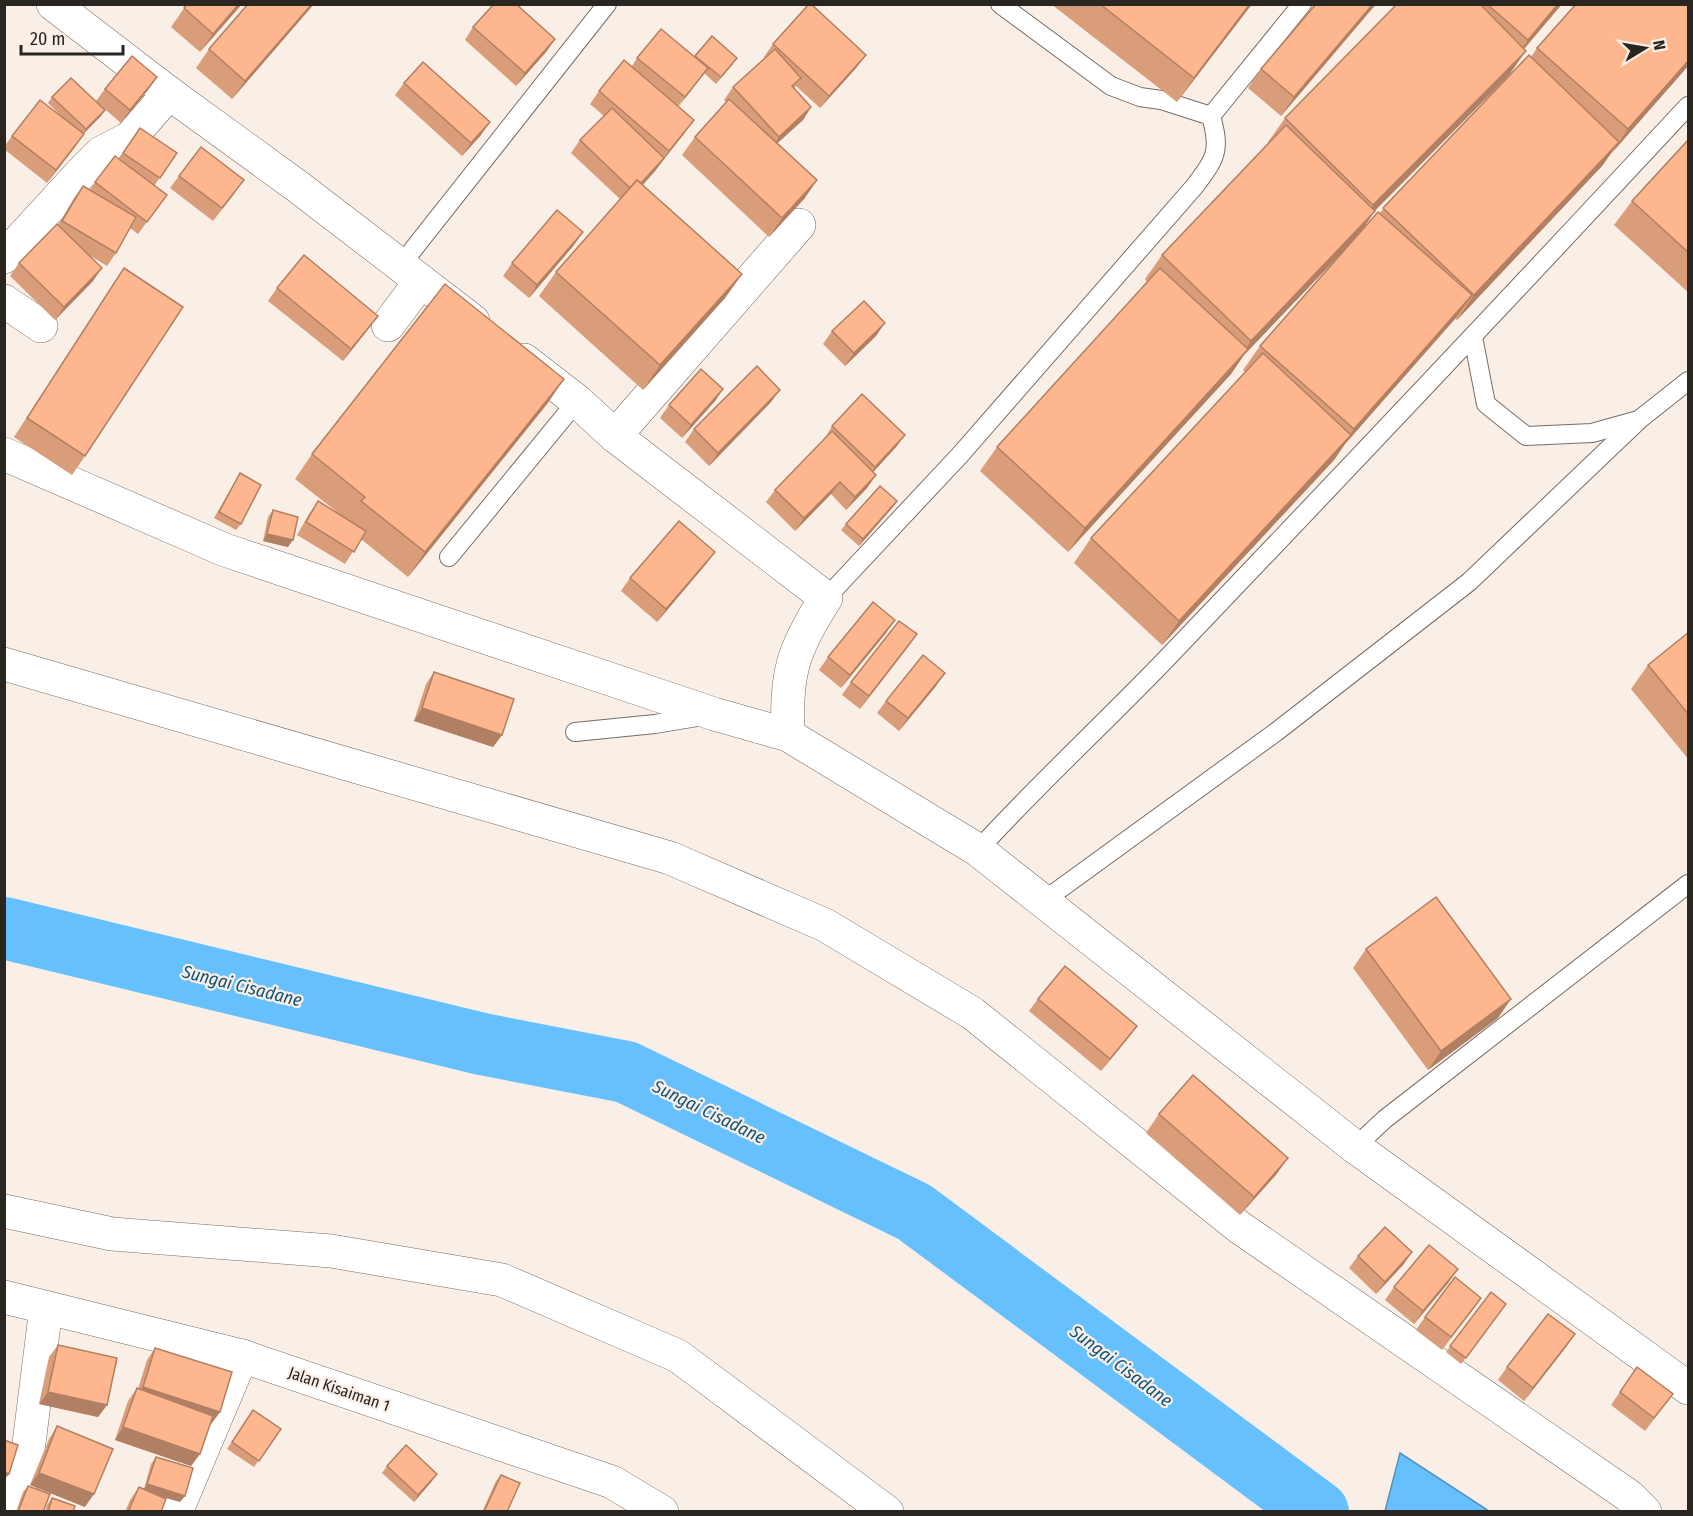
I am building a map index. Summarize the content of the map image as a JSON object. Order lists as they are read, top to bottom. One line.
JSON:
{"streets":{"street":["Jalan Kisaiman 1"]},"water":["Sungai Cisadane"],"scale_bar":"20 m","north":"right"}
